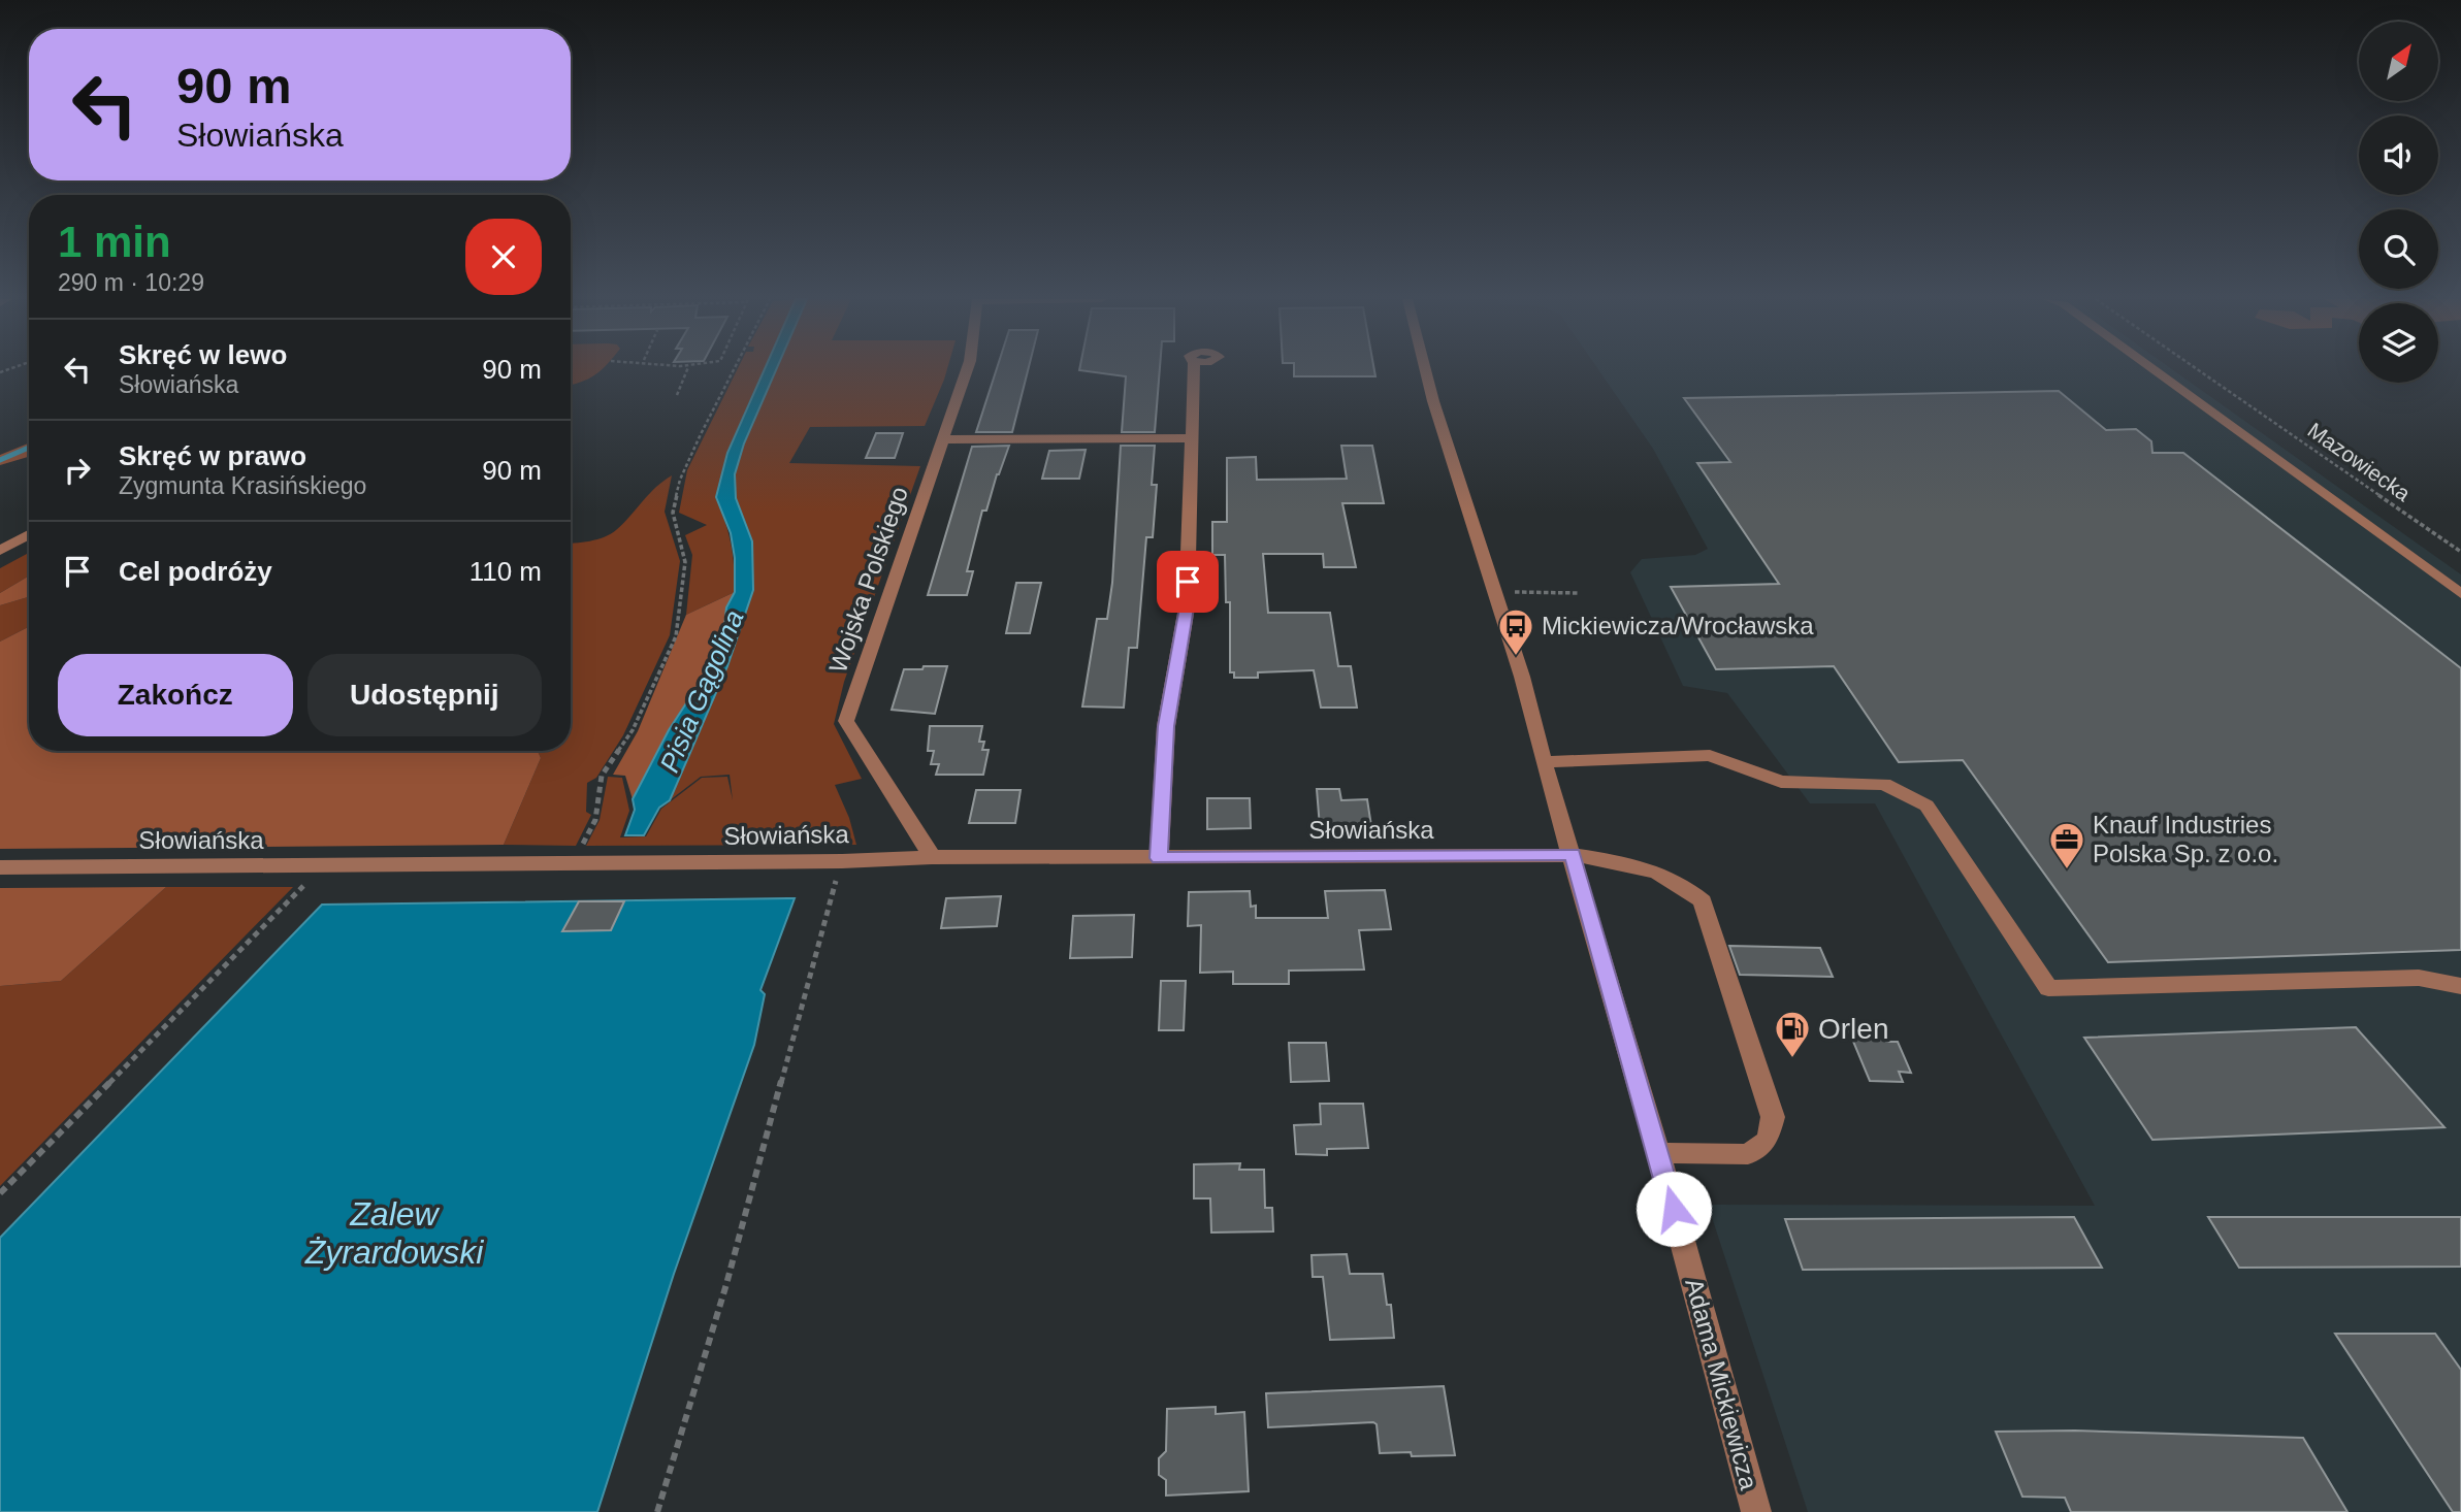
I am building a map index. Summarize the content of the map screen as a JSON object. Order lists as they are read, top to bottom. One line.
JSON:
{"streets":{"street":["Wojska Polskiego","Słowiańska","Adama Mickiewicza"],"path":["Mazowiecka"]},"crossings":[["Wojska Polskiego","Słowiańska"],["Słowiańska","Adama Mickiewicza"]],"water":["Pisia Gągolina","Zalew Żyrardowski"],"places":{"bus stop":["Mickiewicza/Wrocławska"],"office":["Knauf Industries Polska Sp. z o.o."],"fuel station":["Orlen"]},"north":"top right","page":{"turn":["90 m","Słowiańska"],"heading":["1 min","290 m · 10:29"],"list":[{"name":"Skręć w lewo","note":"Słowiańska","value":"90 m"},{"name":"Skręć w prawo","note":"Zygmunta Krasińskiego","value":"90 m"},{"name":"Cel podróży","value":"110 m"}],"buttons":["Zakończ","Udostępnij"]}}
